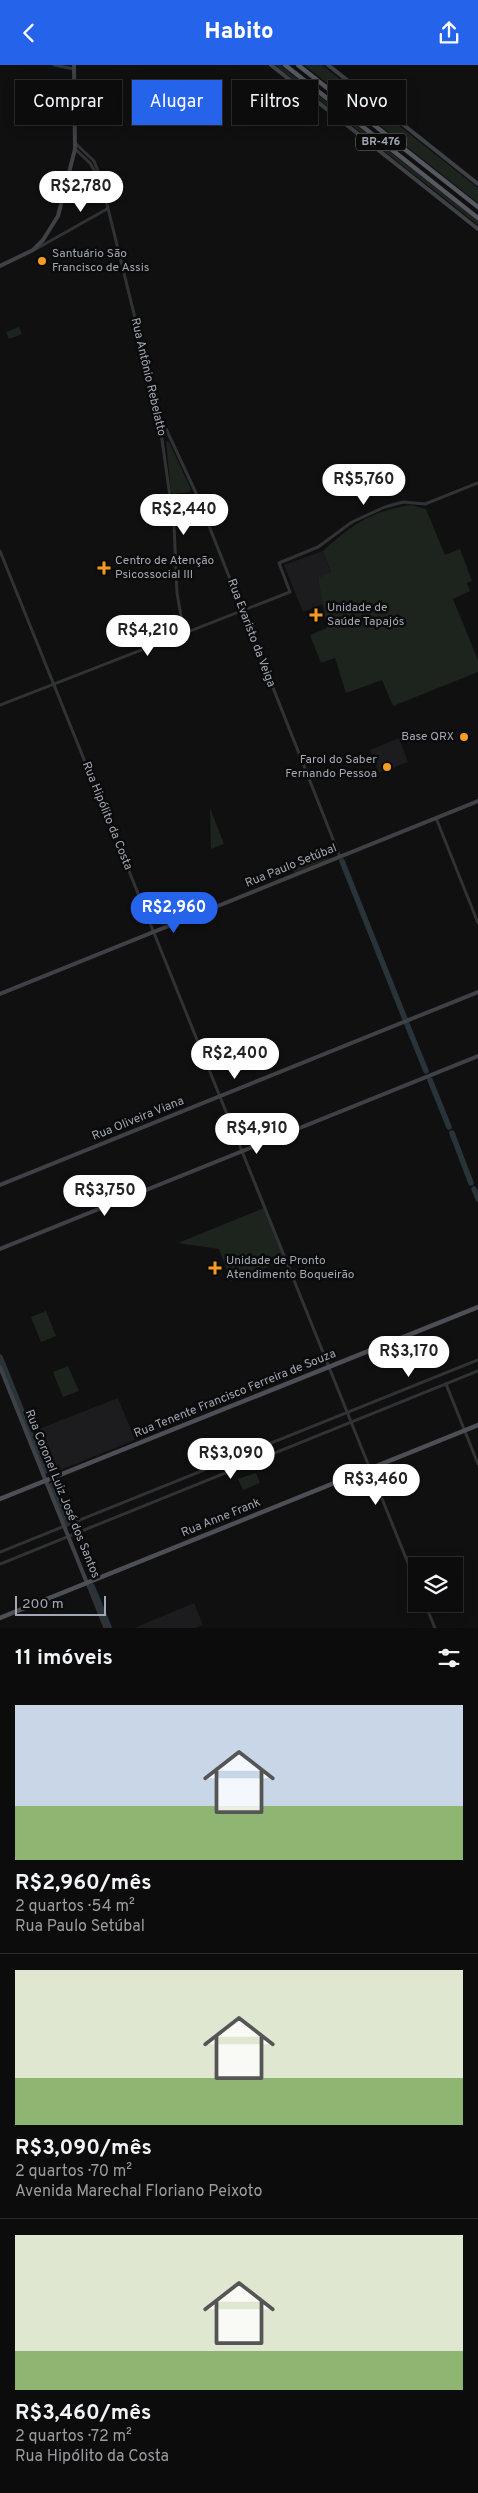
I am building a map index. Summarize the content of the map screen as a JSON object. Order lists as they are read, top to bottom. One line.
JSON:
{"streets":{"highway":["BR-476"],"main road":["Rua Paulo Setúbal","Rua Oliveira Viana","Rua Tenente Francisco Ferreira de Souza","Rua Coronel Luiz José dos Santos","Rua Anne Frank"],"street":["Rua Antônio Rebelatto","Rua Evaristo da Veiga","Rua Hipólito da Costa"]},"crossings":[["Rua Antônio Rebelatto","Rua Evaristo da Veiga"],["Rua Evaristo da Veiga","Rua Paulo Setúbal"],["Rua Hipólito da Costa","Rua Paulo Setúbal"],["Rua Hipólito da Costa","Rua Oliveira Viana"],["Rua Hipólito da Costa","Rua Tenente Francisco Ferreira de Souza"],["Rua Hipólito da Costa","Rua Anne Frank"],["Rua Tenente Francisco Ferreira de Souza","Rua Coronel Luiz José dos Santos"],["Rua Coronel Luiz José dos Santos","Rua Anne Frank"]],"places":{"other":["Santuário São Francisco de Assis","Base QRX","Farol do Saber Fernando Pessoa"],"health":["Centro de Atenção Psicossocial III","Unidade de Saúde Tapajós","Unidade de Pronto Atendimento Boqueirão"]},"scale_bar":"200 m","page":{"header":"Habito","chip":["Comprar","Alugar","Filtros","Novo"],"price":["R$2,780","R$5,760","R$2,440","R$4,210","R$2,960","R$2,400","R$4,910","R$3,750","R$3,170","R$3,090","R$3,460"],"scale":"200 m","heading":"11 imóveis","list":[{"name":"R$2,960/mês","note":"2 quartos · 54 m² · Rua Paulo Setúbal"},{"name":"R$3,090/mês","note":"2 quartos · 70 m² · Avenida Marechal Floriano Peixoto"},{"name":"R$3,460/mês","note":"2 quartos · 72 m² · Rua Hipólito da Costa"}]}}
